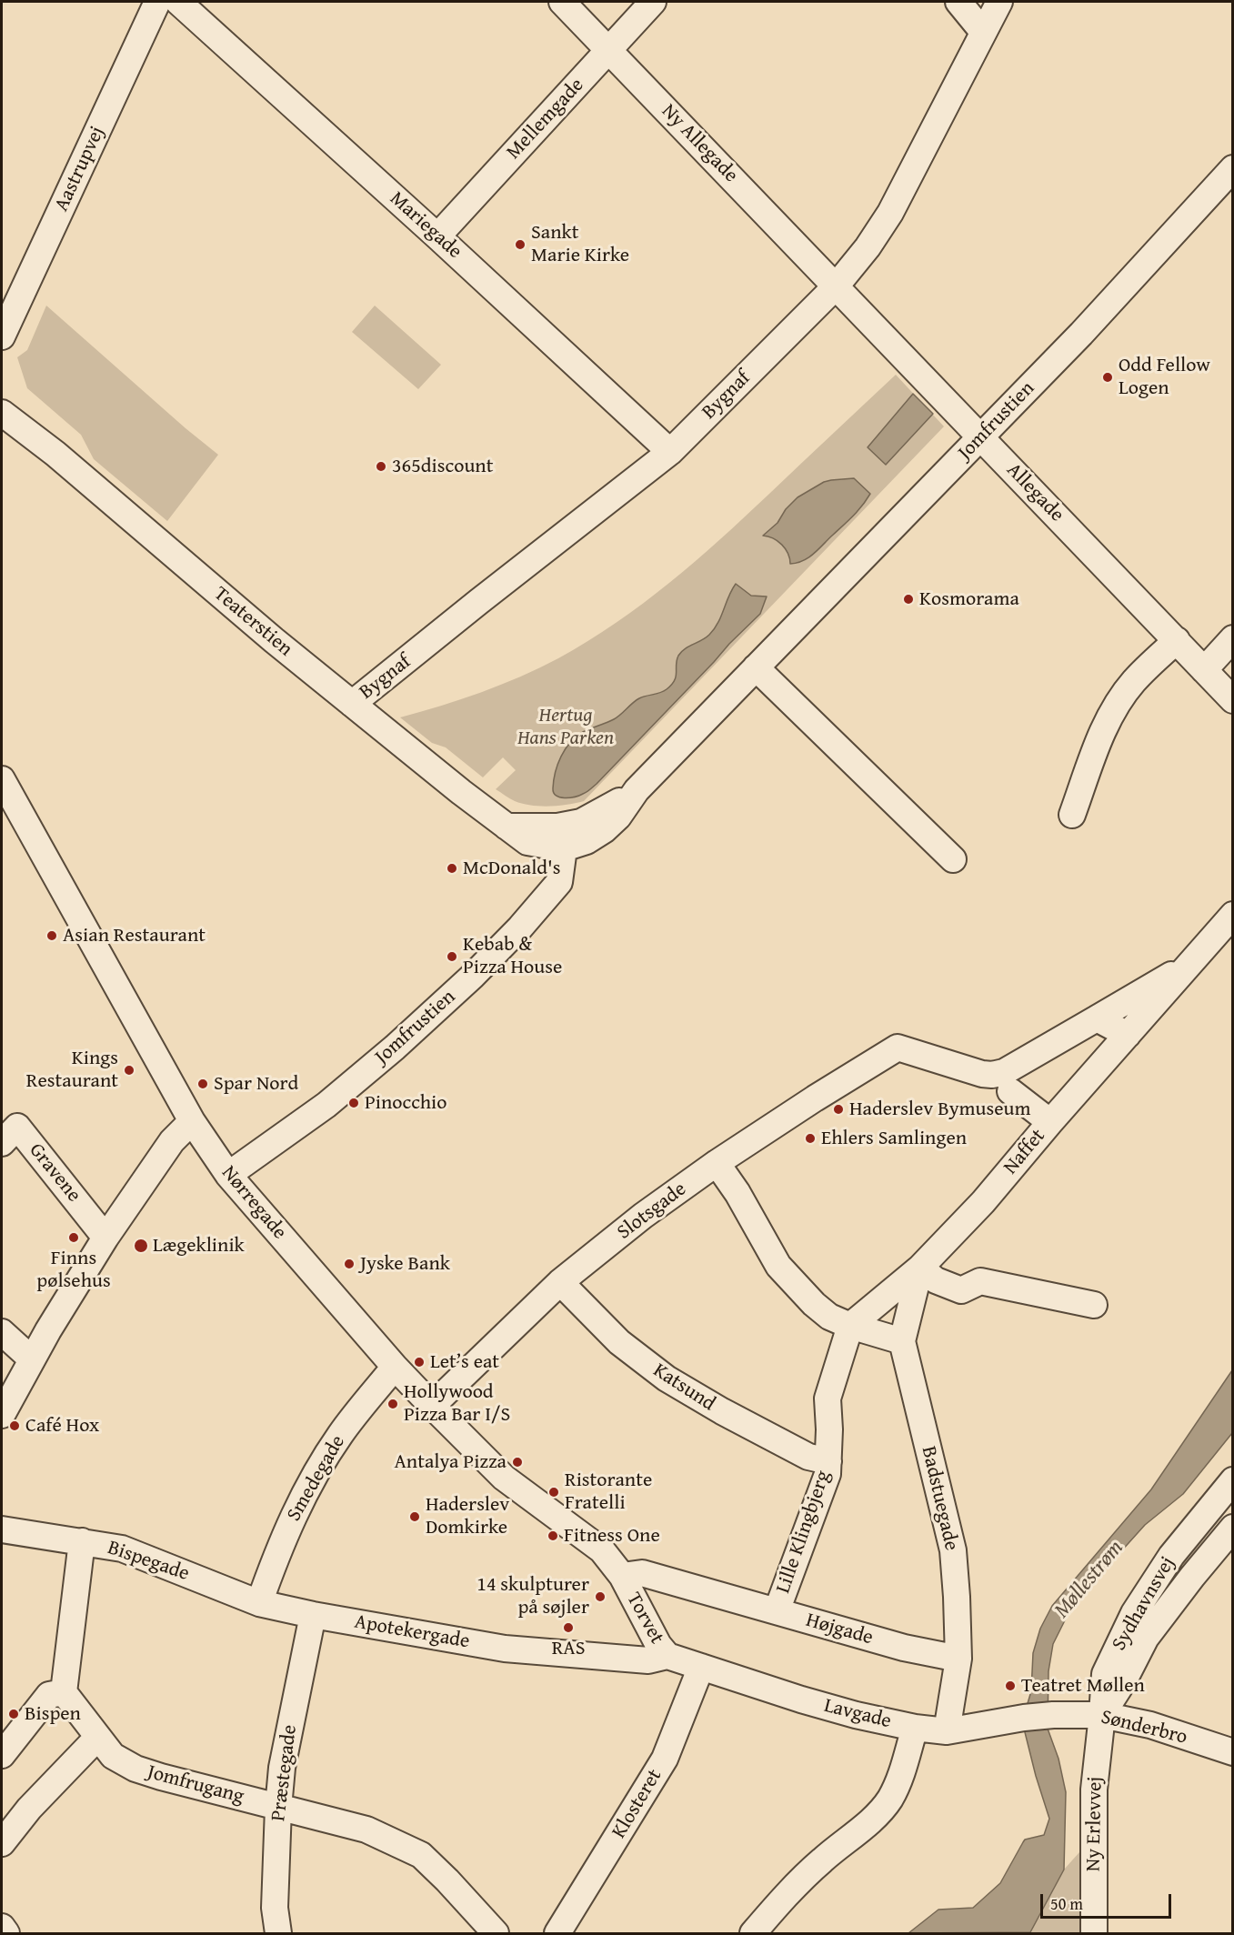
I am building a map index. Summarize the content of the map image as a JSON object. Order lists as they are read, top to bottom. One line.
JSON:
{"streets":{"street":["Mellemgade","Ny Allegade","Aastrupvej","Mariegade","Bygnaf","Jomfrustien","Allegade","Teaterstien","Naffet","Gravene","Nørregade","Slotsgade","Katsund","Smedegade","Badstuegade","Lille Klingbjerg","Bispegade","Sydhavnsvej","Torvet","Højgade","Apotekergade","Lavgade","Sønderbro","Præstegade","Jomfrugang","Klosteret","Ny Erlevvej"]},"crossings":[["Mellemgade","Ny Allegade"],["Mellemgade","Mariegade"],["Ny Allegade","Bygnaf"],["Ny Allegade","Allegade"],["Mariegade","Bygnaf"],["Bygnaf","Allegade"],["Bygnaf","Teaterstien"],["Jomfrustien","Allegade"],["Jomfrustien","Teaterstien"],["Jomfrustien","Nørregade"],["Naffet","Slotsgade"],["Naffet","Badstuegade"],["Naffet","Lille Klingbjerg"],["Nørregade","Slotsgade"],["Nørregade","Smedegade"],["Nørregade","Torvet"],["Slotsgade","Katsund"],["Katsund","Lille Klingbjerg"],["Smedegade","Bispegade"],["Smedegade","Apotekergade"],["Badstuegade","Højgade"],["Badstuegade","Lavgade"],["Lille Klingbjerg","Højgade"],["Bispegade","Apotekergade"],["Sydhavnsvej","Sønderbro"],["Sydhavnsvej","Ny Erlevvej"],["Torvet","Højgade"],["Torvet","Apotekergade"],["Torvet","Lavgade"],["Apotekergade","Præstegade"],["Lavgade","Sønderbro"],["Lavgade","Klosteret"],["Sønderbro","Ny Erlevvej"],["Præstegade","Jomfrugang"]],"water":["Møllestrøm"],"parks":["Hertug Hans Parken"],"places":["Sankt Marie Kirke","Odd Fellow Logen","365discount","Kosmorama","McDonald's","Asian Restaurant","Kebab & Pizza House","Kings Restaurant","Spar Nord","Pinocchio","Haderslev Bymuseum","Ehlers Samlingen","Finns pølsehus","Lægeklinik","Jyske Bank","Let’s eat","Hollywood Pizza Bar I/S","Café Hox","Antalya Pizza","Ristorante Fratelli","Haderslev Domkirke","Fitness One","14 skulpturer på søjler","RAS","Teatret Møllen","Bispen"],"scale_bar":"50 m"}
